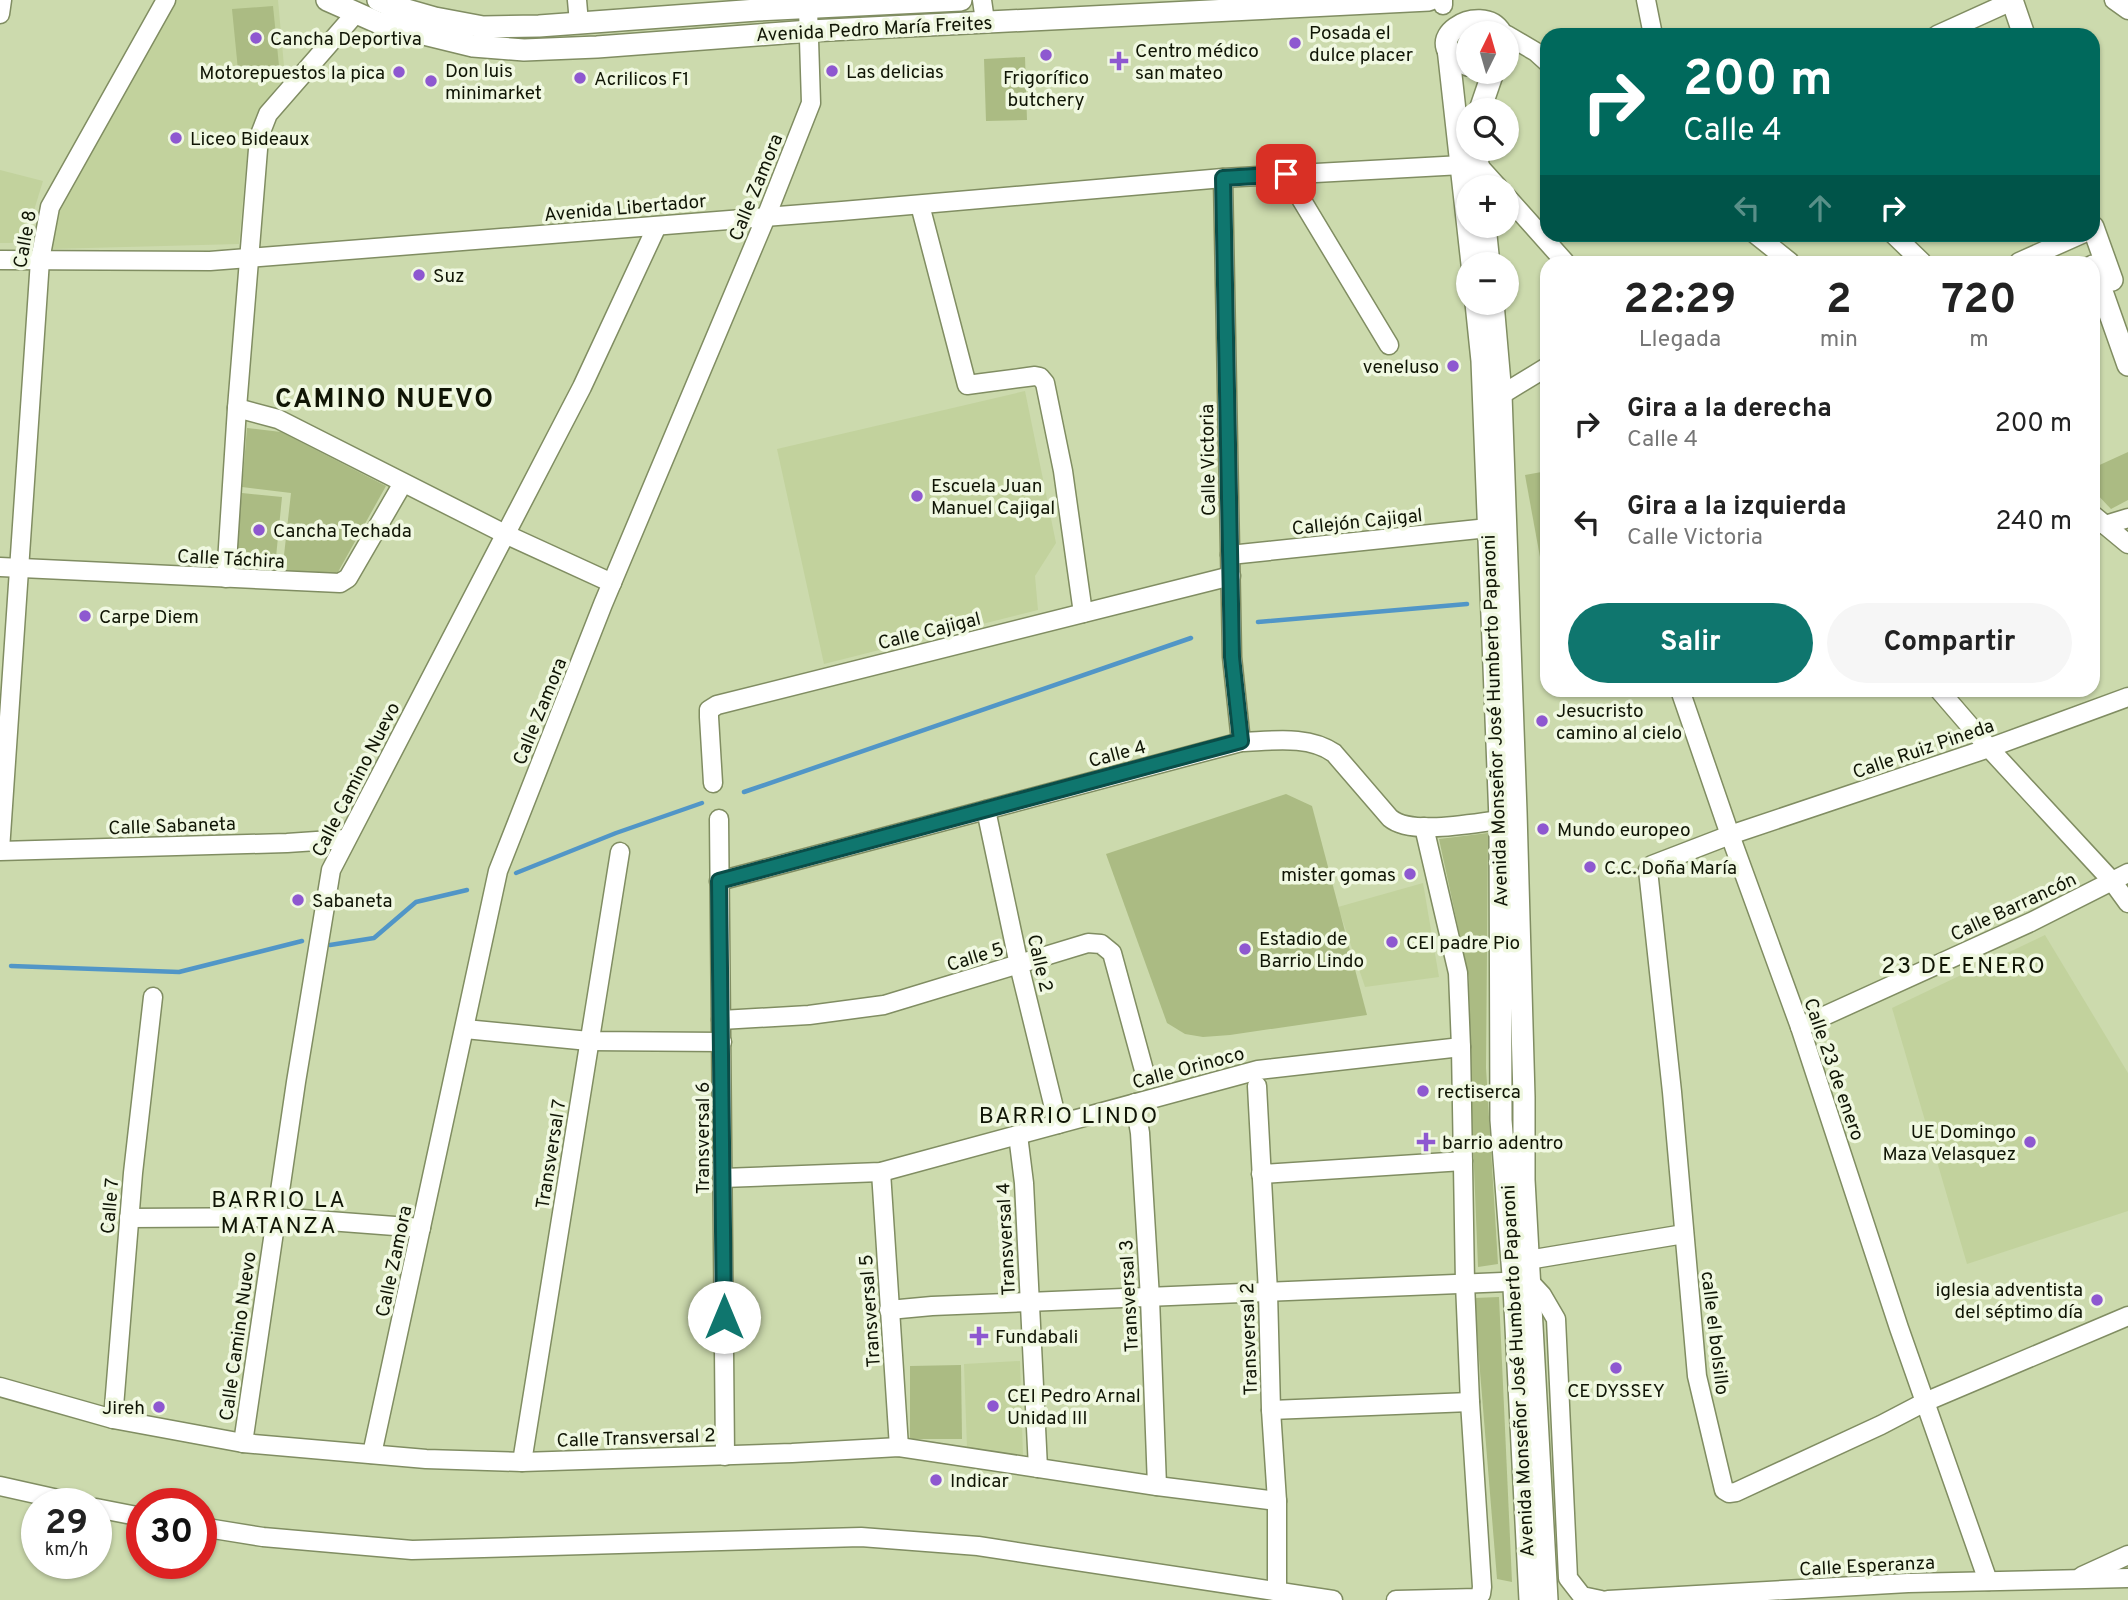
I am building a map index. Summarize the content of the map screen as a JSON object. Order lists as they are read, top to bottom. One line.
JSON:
{"streets":{"street":["Avenida Pedro María Freites","Calle Zamora","Avenida Libertador","Calle 8","Calle Victoria","Callejón Cajigal","Calle Táchira","Calle Cajigal","Avenida Monseñor José Humberto Paparoni","Calle Ruiz Pineda","Calle 4","Calle Camino Nuevo","Calle Sabaneta","Calle Barrancón","Calle 5","Calle 2","Calle Orinoco","Calle 23 de enero","Transversal 6","Transversal 7","Calle 7","Transversal 4","Transversal 3","Transversal 5","calle el bolsillo","Transversal 2","Calle Transversal 2","Calle Esperanza"]},"crossings":[["Avenida Pedro María Freites","Calle Zamora"],["Calle Zamora","Avenida Libertador"],["Calle Zamora","Calle Transversal 2"],["Avenida Libertador","Calle 8"],["Avenida Libertador","Calle Victoria"],["Avenida Libertador","Calle Camino Nuevo"],["Calle 8","Calle Táchira"],["Calle 8","Calle Sabaneta"],["Calle Victoria","Callejón Cajigal"],["Calle Victoria","Calle Cajigal"],["Calle Victoria","Calle 4"],["Callejón Cajigal","Avenida Monseñor José Humberto Paparoni"],["Avenida Monseñor José Humberto Paparoni","Calle 4"],["Calle Ruiz Pineda","Calle 23 de enero"],["Calle Ruiz Pineda","calle el bolsillo"],["Calle 4","Calle 2"],["Calle 4","Transversal 6"],["Calle Camino Nuevo","Calle Sabaneta"],["Calle Camino Nuevo","Calle Transversal 2"],["Calle Barrancón","Calle 23 de enero"],["Calle 5","Calle 2"],["Calle 5","Transversal 6"],["Calle 2","Calle Orinoco"],["Calle Orinoco","Transversal 6"],["Calle Orinoco","Transversal 4"],["Calle Orinoco","Transversal 3"],["Calle Orinoco","Transversal 5"],["Calle 23 de enero","calle el bolsillo"],["Calle 23 de enero","Calle Esperanza"],["Transversal 6","Calle Transversal 2"],["Transversal 7","Calle Transversal 2"],["Calle 7","Calle Transversal 2"],["Transversal 4","Calle Transversal 2"],["Transversal 3","Calle Transversal 2"],["Transversal 5","Calle Transversal 2"],["Transversal 2","Calle Transversal 2"]],"districts":["CAMINO NUEVO","23 DE ENERO","BARRIO LINDO","BARRIO LA MATANZA"],"places":{"other":["Cancha Deportiva","Posada el dulce placer","Frigorífico butchery","Las delicias","Motorepuestos la pica","Acrilicos F1","Don luis minimarket","Liceo Bideaux","Suz","veneluso","Escuela Juan Manuel Cajigal","Cancha Techada","Carpe Diem","Jesucristo camino al cielo","Mundo europeo","C.C. Doña María","mister gomas","Sabaneta","CEI padre Pio","Estadio de Barrio Lindo","rectiserca","UE Domingo Maza Velasquez","iglesia adventista del séptimo día","CE DYSSEY","CEI Pedro Arnal Unidad III","Jireh","Indicar"],"health":["Centro médico san mateo","barrio adentro","Fundabali"]},"north":"top","page":{"map_buttons":["+","−"],"turn":["200 m","Calle 4"],"eta":["22:29","Llegada","2","min","720","m"],"list":[{"name":"Gira a la derecha","note":"Calle 4","value":"200 m"},{"name":"Gira a la izquierda","note":"Calle Victoria","value":"240 m"}],"buttons":["Salir","Compartir"],"speed":"29 km/h","limit":"30"}}
